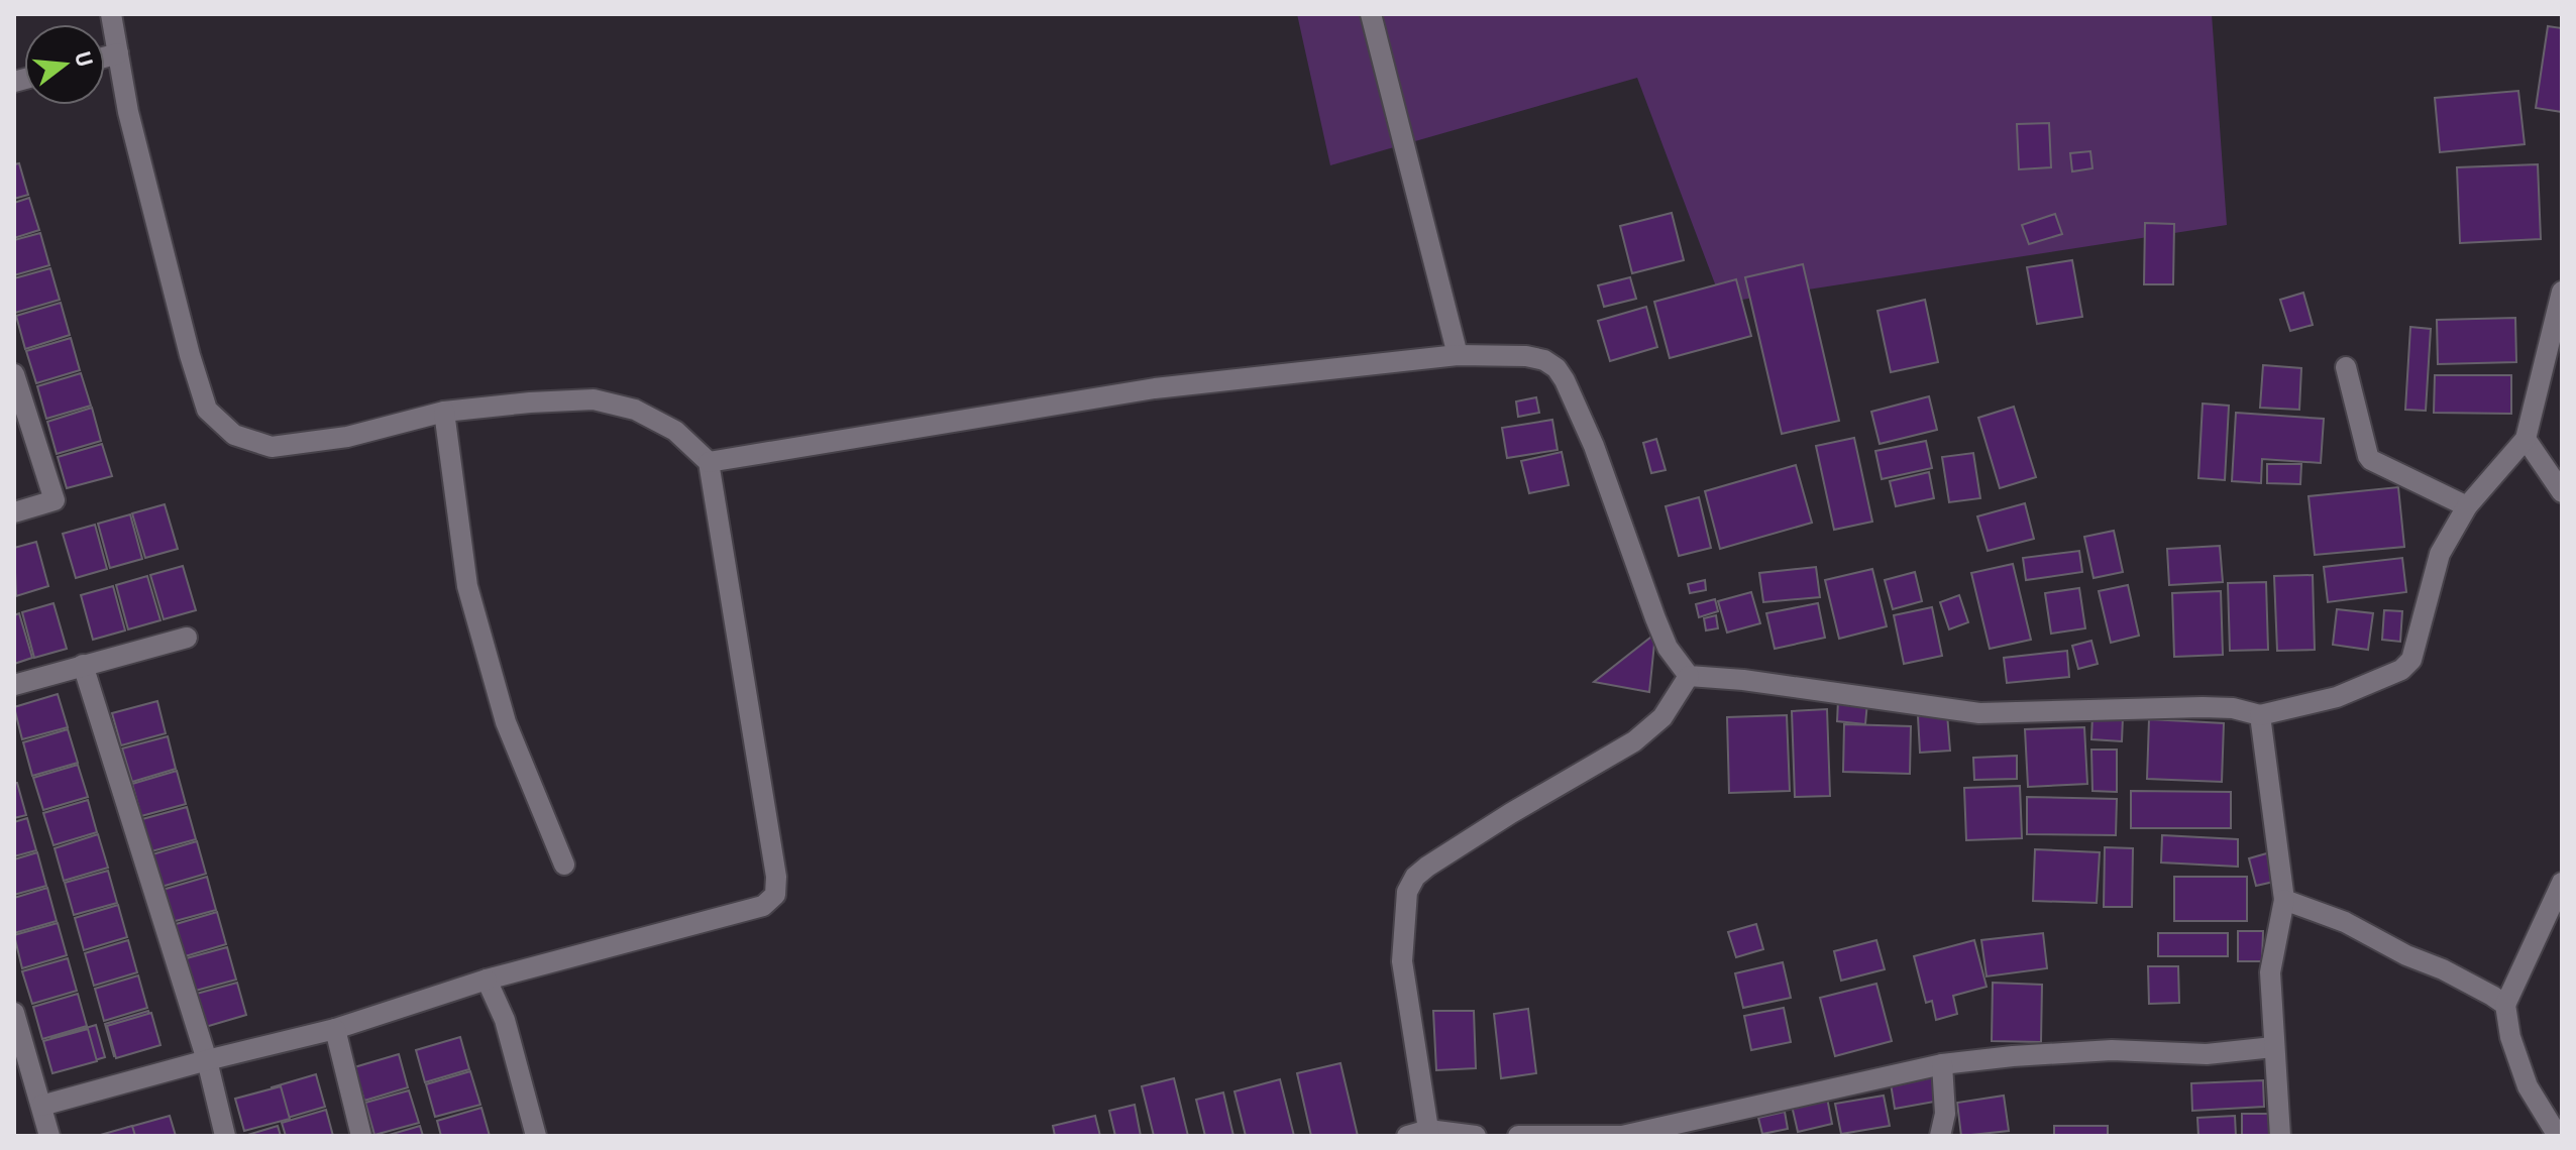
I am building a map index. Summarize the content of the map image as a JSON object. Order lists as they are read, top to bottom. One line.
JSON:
{"north":"right"}
